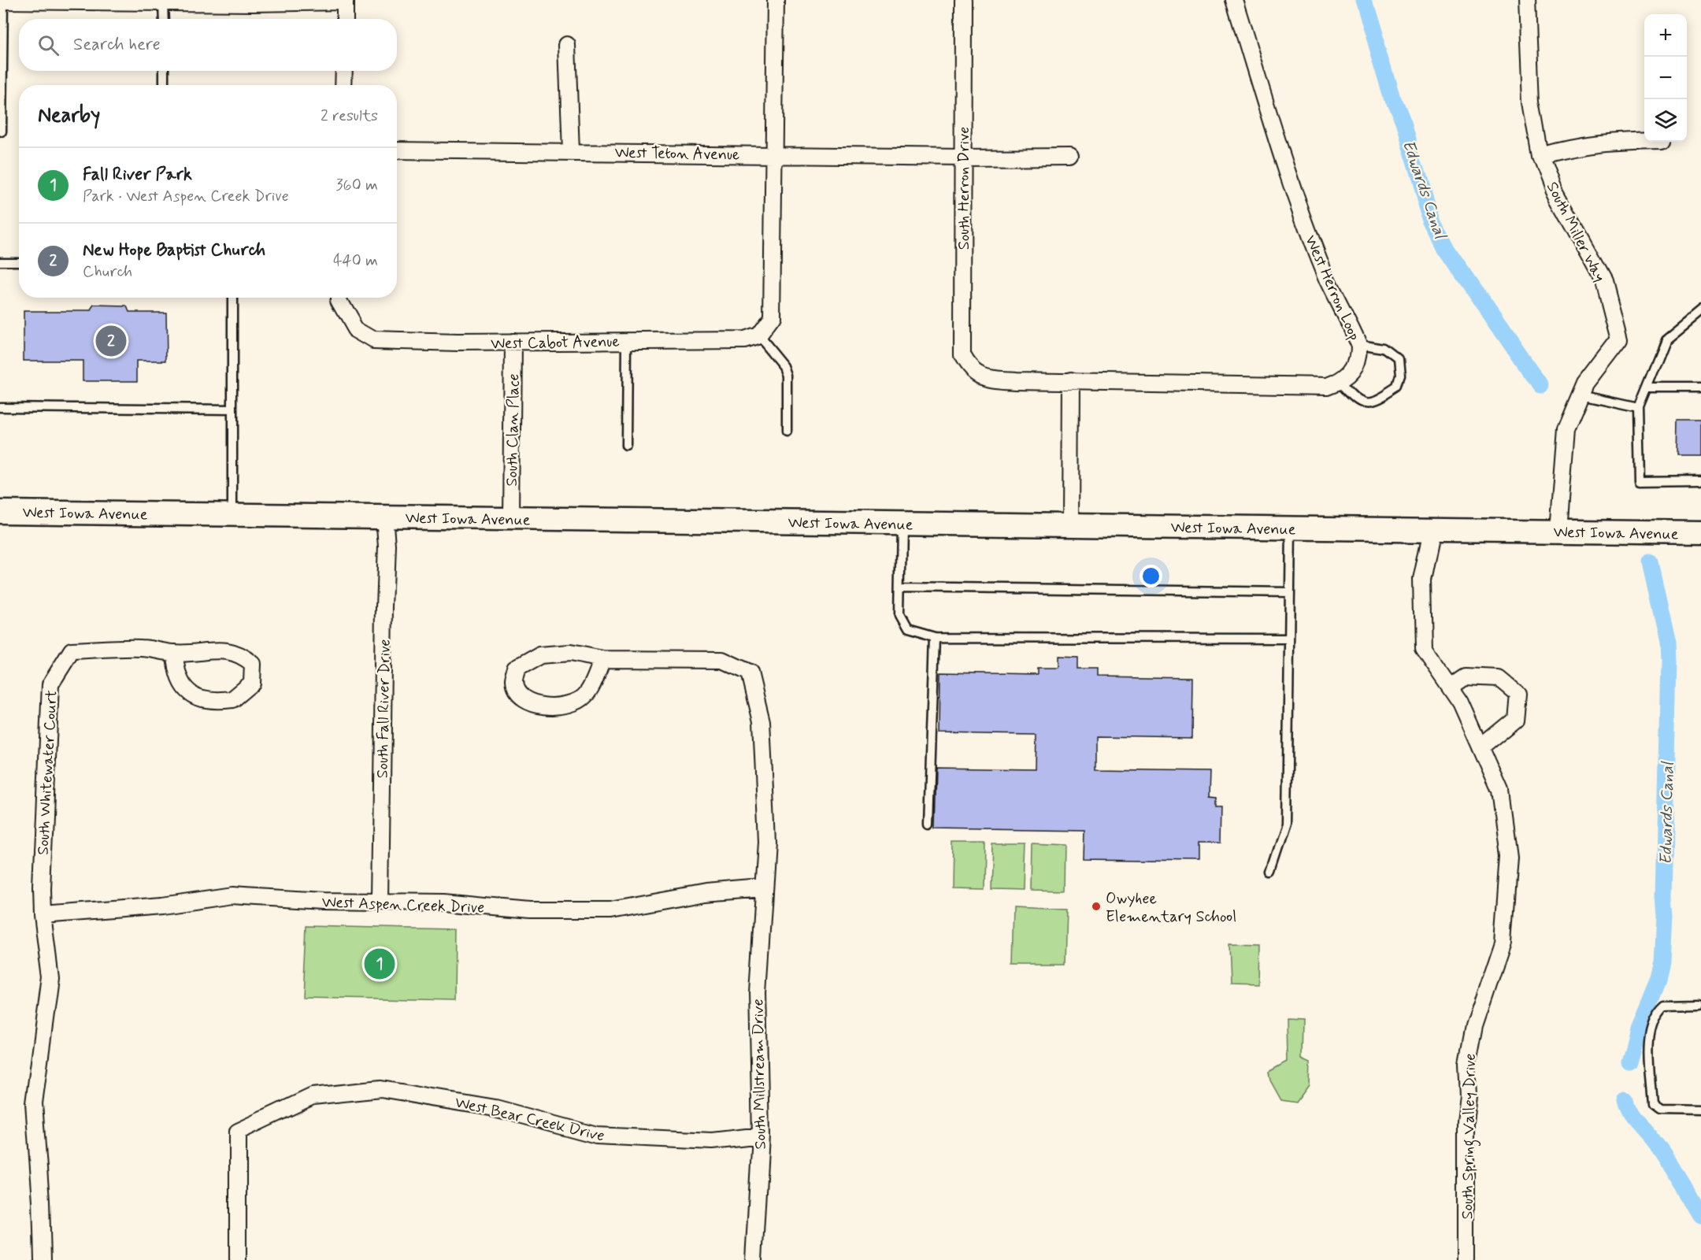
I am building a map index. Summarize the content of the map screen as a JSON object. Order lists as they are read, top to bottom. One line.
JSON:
{"streets":{"street":["West Teton Avenue","South Herron Drive","South Miller Way","West Herron Loop","West Cabot Avenue","South Clan Place","West Iowa Avenue","South Fall River Drive","South Whitewater Court","West Aspen Creek Drive","South Millstream Drive","West Bear Creek Drive","South Spring Valley Drive"]},"crossings":[["West Teton Avenue","South Herron Drive"],["South Miller Way","West Iowa Avenue"],["West Cabot Avenue","South Clan Place"],["South Clan Place","West Iowa Avenue"],["West Iowa Avenue","South Fall River Drive"],["West Iowa Avenue","South Spring Valley Drive"],["South Fall River Drive","West Aspen Creek Drive"],["South Whitewater Court","West Aspen Creek Drive"],["West Aspen Creek Drive","South Millstream Drive"],["South Millstream Drive","West Bear Creek Drive"]],"water":["Edwards Canal"],"places":["Owyhee Elementary School"],"page":{"map_buttons":["+","−"],"search":"Search here","heading":["Nearby","2 results"],"list":[{"mark":"1","name":"Fall River Park","note":"Park · West Aspen Creek Drive","value":"360 m"},{"mark":"2","name":"New Hope Baptist Church","note":"Church","value":"440 m"}],"pins":["2","1"]}}
